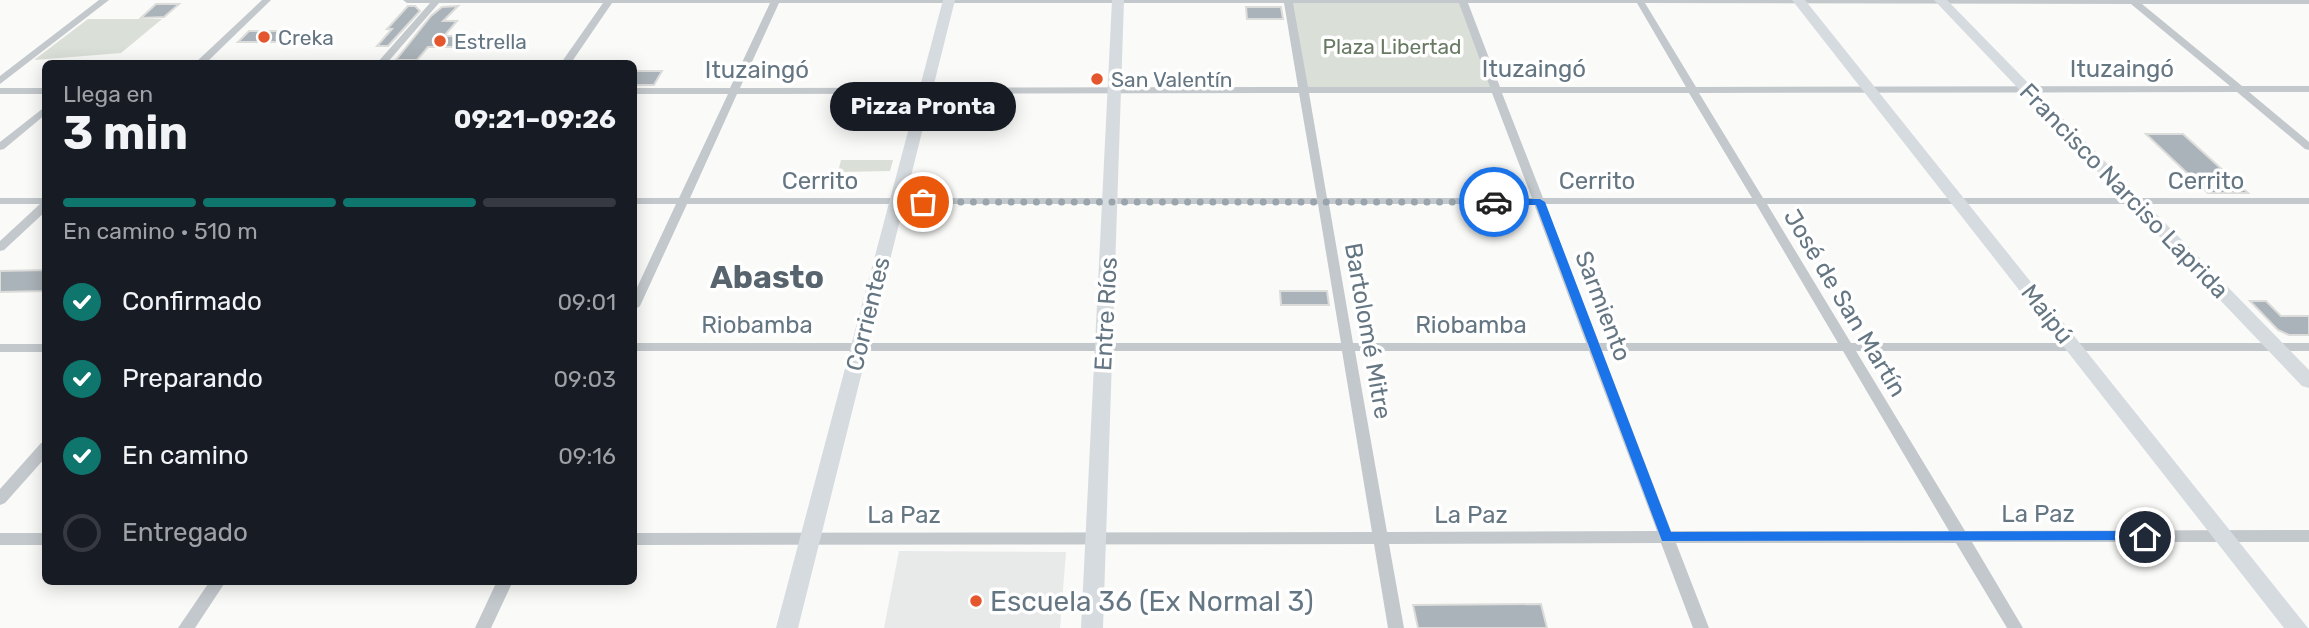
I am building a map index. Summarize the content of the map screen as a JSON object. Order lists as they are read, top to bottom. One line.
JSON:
{"streets":{"main road":["Francisco Narciso Laprida","Corrientes","Entre Ríos","Maipú"],"street":["Ituzaingó","Cerrito","José de San Martín","Sarmiento","Riobamba","Bartolomé Mitre","La Paz"]},"crossings":[["Ituzaingó","Francisco Narciso Laprida"],["Ituzaingó","José de San Martín"],["Ituzaingó","Sarmiento"],["Ituzaingó","Corrientes"],["Ituzaingó","Entre Ríos"],["Ituzaingó","Maipú"],["Ituzaingó","Bartolomé Mitre"],["Cerrito","Francisco Narciso Laprida"],["Cerrito","José de San Martín"],["Cerrito","Sarmiento"],["Cerrito","Corrientes"],["Cerrito","Entre Ríos"],["Cerrito","Maipú"],["Cerrito","Bartolomé Mitre"],["Francisco Narciso Laprida","Riobamba"],["José de San Martín","Riobamba"],["José de San Martín","La Paz"],["Sarmiento","Riobamba"],["Sarmiento","La Paz"],["Corrientes","Riobamba"],["Corrientes","La Paz"],["Entre Ríos","Riobamba"],["Entre Ríos","La Paz"],["Maipú","Riobamba"],["Maipú","La Paz"],["Riobamba","Bartolomé Mitre"],["Bartolomé Mitre","La Paz"]],"districts":["Abasto"],"parks":["Plaza Libertad"],"places":["Creka","Estrella","San Valentín","Pizza Pronta","Escuela 36 (Ex Normal 3)"],"page":{"heading":["3 min","Llega en","09:21–09:26"],"bubble":"Pizza Pronta","bar":"En camino · 510 m","list":[["Confirmado","09:01"],["Preparando","09:03"],["En camino","09:16"],"Entregado"]}}
